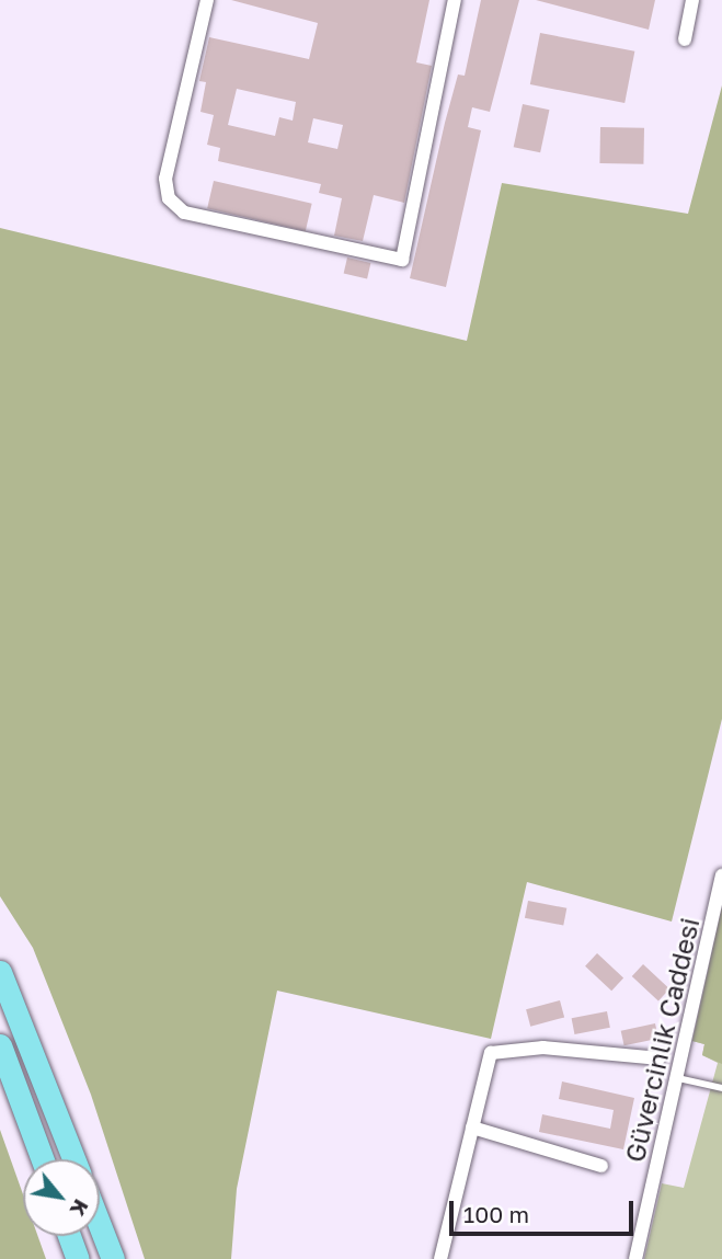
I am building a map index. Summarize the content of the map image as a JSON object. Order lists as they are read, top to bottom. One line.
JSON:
{"streets":{"street":["Güvercinlik Caddesi"]},"scale_bar":"100 m","north":"bottom right"}
